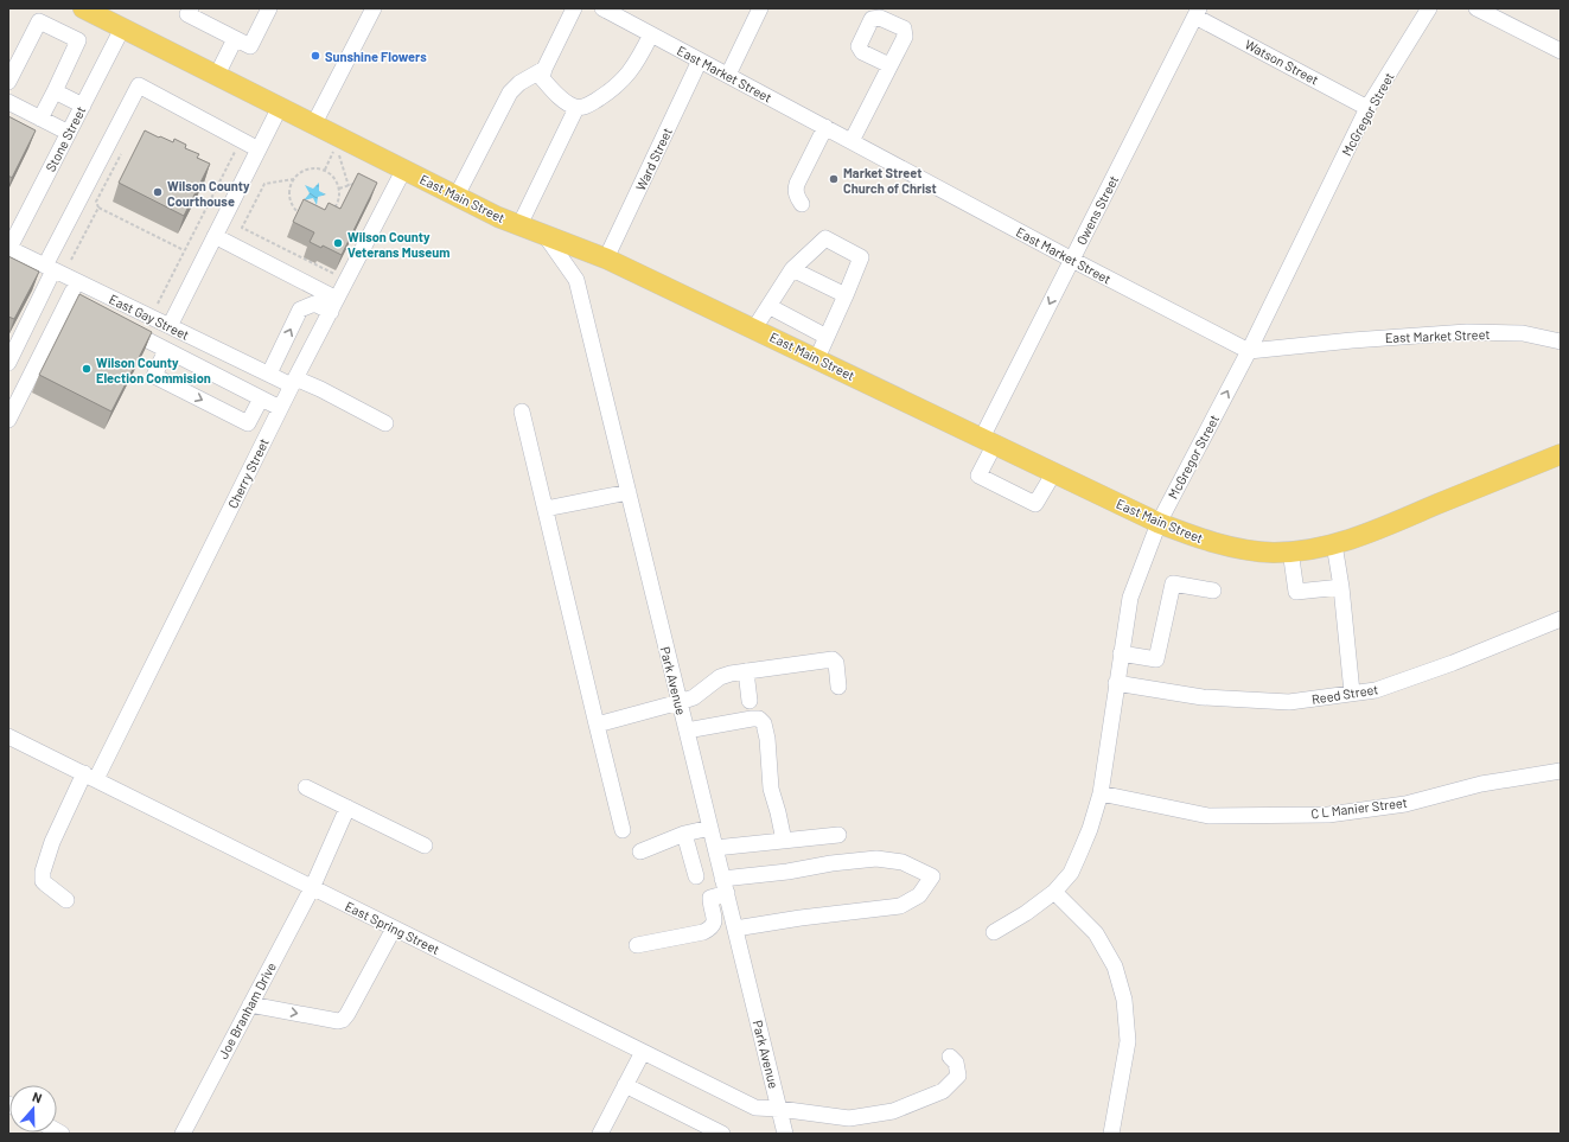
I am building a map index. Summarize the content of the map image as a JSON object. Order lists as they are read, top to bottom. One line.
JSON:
{"streets":{"main road":["East Main Street"],"street":["Watson Street","East Market Street","McGregor Street","Stone Street","Ward Street","Owens Street","East Gay Street","Cherry Street","Park Avenue","Reed Street","C L Manier Street","East Spring Street","Joe Branham Drive"]},"crossings":[["Watson Street","McGregor Street"],["Watson Street","Owens Street"],["East Market Street","McGregor Street"],["East Market Street","Ward Street"],["East Market Street","Owens Street"],["McGregor Street","East Main Street"],["McGregor Street","Reed Street"],["McGregor Street","C L Manier Street"],["Stone Street","East Main Street"],["Stone Street","East Gay Street"],["Ward Street","East Main Street"],["East Main Street","Owens Street"],["East Main Street","Cherry Street"],["East Main Street","Park Avenue"],["East Gay Street","Cherry Street"],["Cherry Street","East Spring Street"],["Park Avenue","East Spring Street"],["East Spring Street","Joe Branham Drive"]],"places":["Sunshine Flowers","Market Street Church of Christ","Wilson County Courthouse","Wilson County Veterans Museum","Wilson County Election Commision"],"north":"top"}
